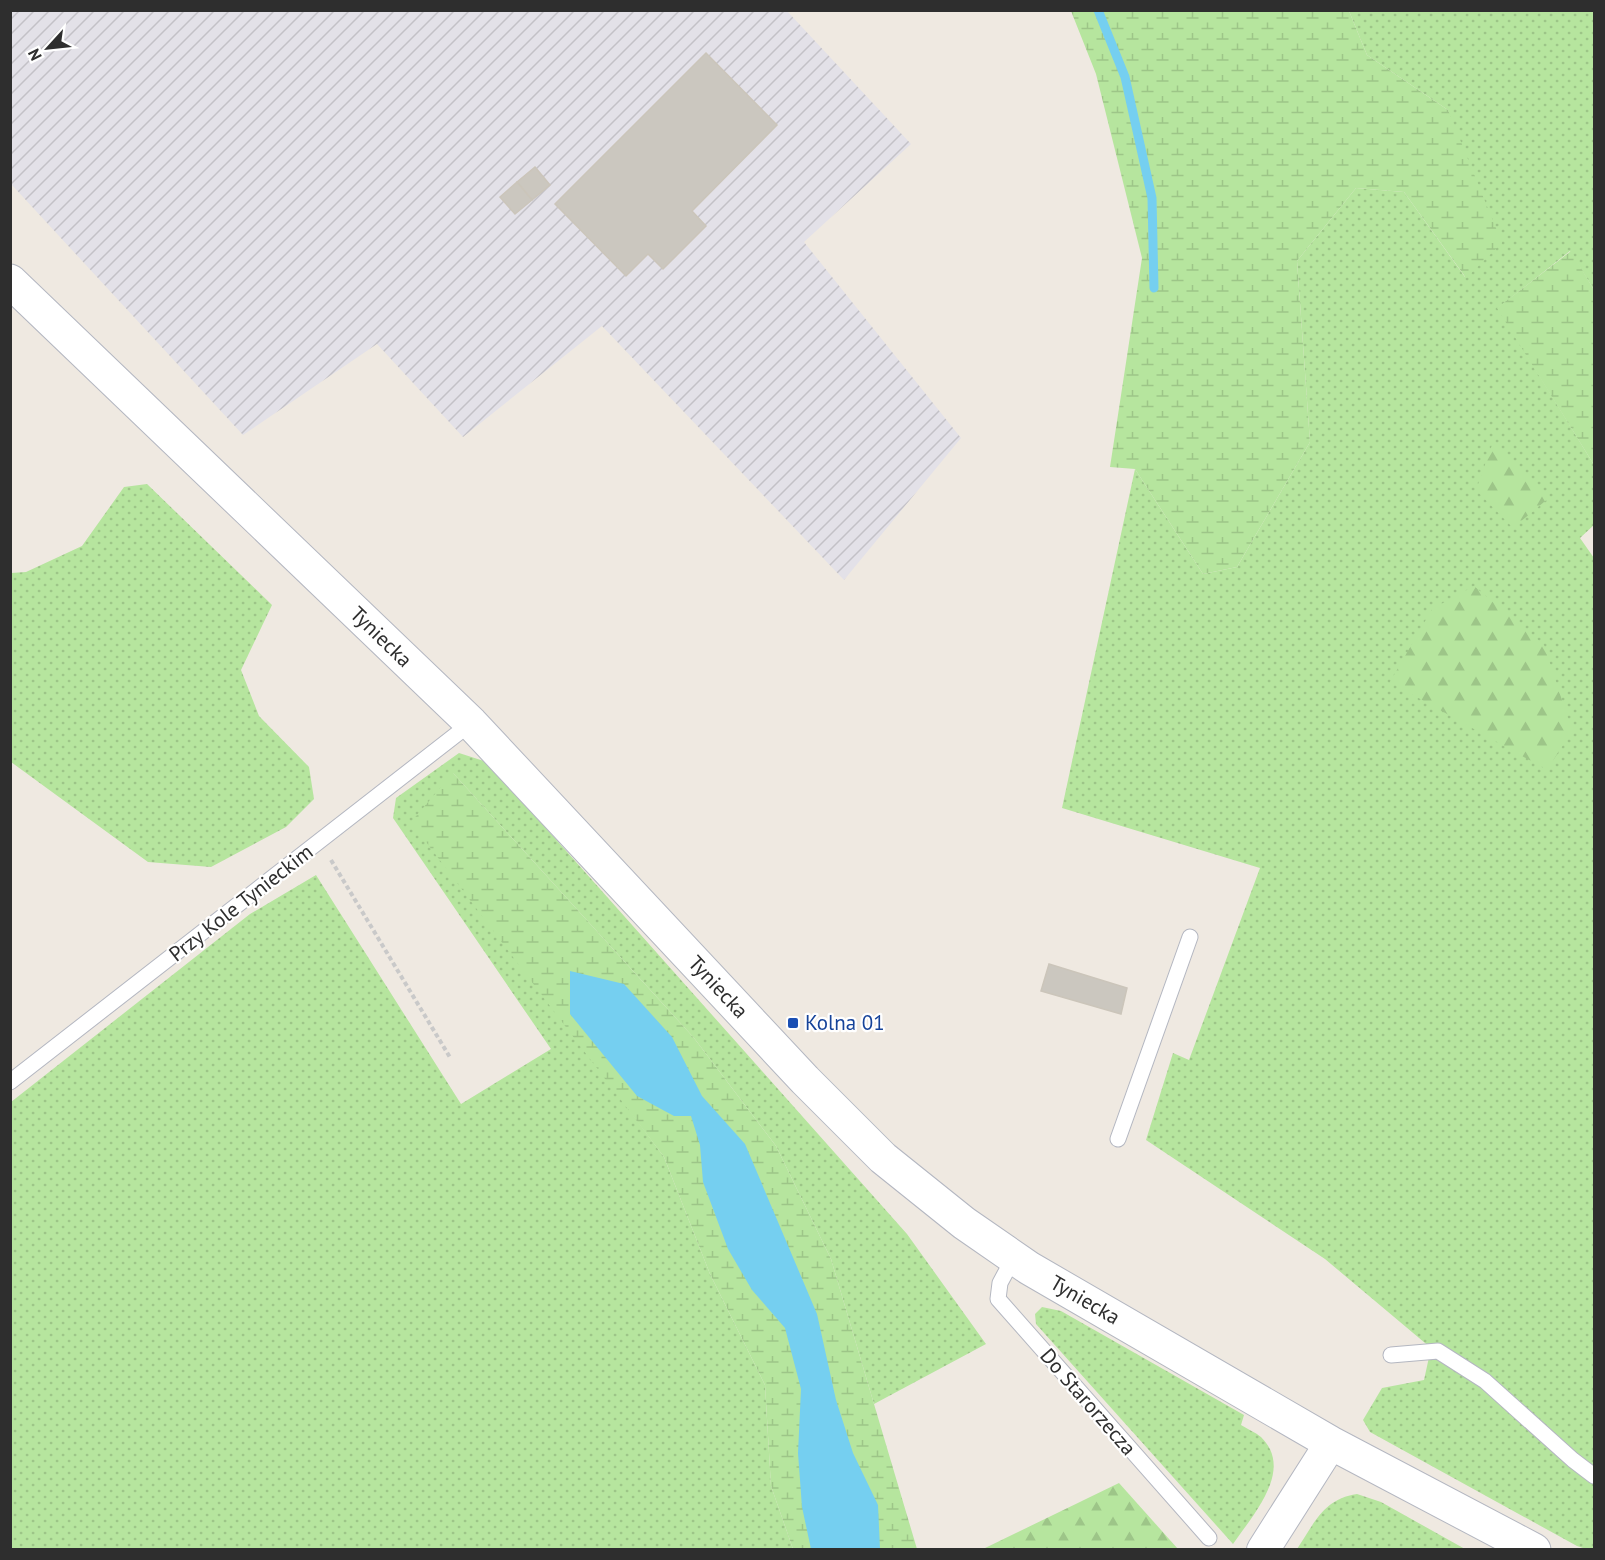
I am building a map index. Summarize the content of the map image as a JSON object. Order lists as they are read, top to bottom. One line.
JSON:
{"streets":{"street":["Tyniecka"],"lane":["Przy Kole Tynieckim","Do Starorzecza"]},"crossings":[["Tyniecka","Przy Kole Tynieckim"],["Tyniecka","Do Starorzecza"]],"places":{"transit":["Kolna 01"]},"north":"bottom left"}
